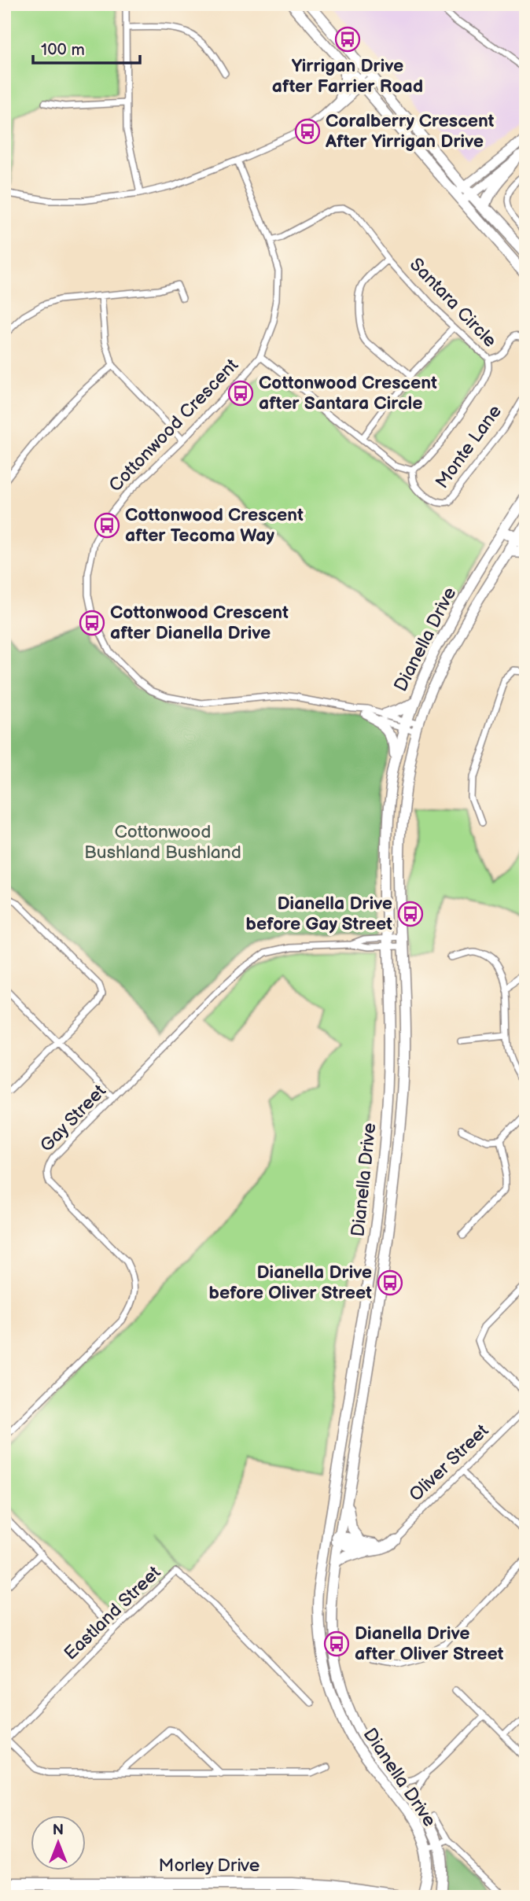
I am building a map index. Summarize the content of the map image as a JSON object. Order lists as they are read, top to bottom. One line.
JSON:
{"streets":{"highway":["Morley Drive"],"main road":["Dianella Drive"],"street":["Santara Circle","Cottonwood Crescent","Monte Lane","Gay Street","Oliver Street","Eastland Street"]},"crossings":[["Santara Circle","Cottonwood Crescent"],["Santara Circle","Monte Lane"],["Cottonwood Crescent","Dianella Drive"],["Dianella Drive","Gay Street"]],"parks":["Cottonwood Bushland Bushland"],"places":{"bus stop":["Yirrigan Drive after Farrier Road","Coralberry Crescent After Yirrigan Drive","Cottonwood Crescent after Santara Circle","Cottonwood Crescent after Tecoma Way","Cottonwood Crescent after Dianella Drive","Dianella Drive before Gay Street","Dianella Drive before Oliver Street","Dianella Drive after Oliver Street"]},"scale_bar":"100 m","north":"top"}
